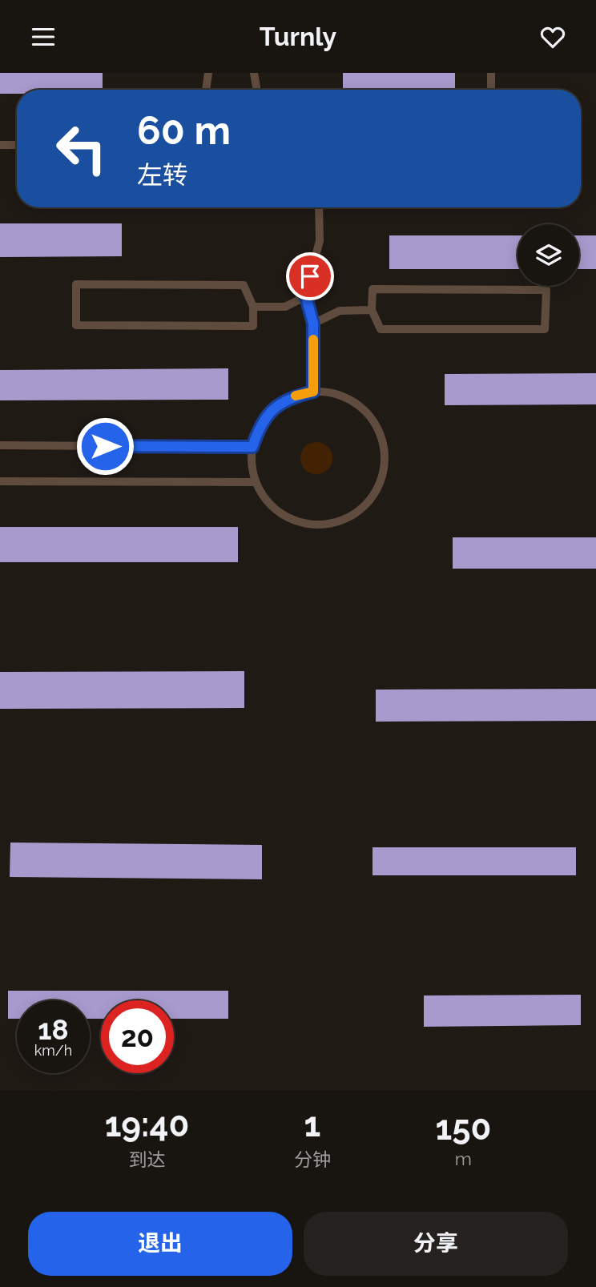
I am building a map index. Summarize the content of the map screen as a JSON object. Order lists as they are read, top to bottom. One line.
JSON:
{"page":{"header":"Turnly","turn":["60 m","左转"],"speed":"18 km/h","limit":"20","eta":["19:40","到达","1","分钟","150","m"],"buttons":["退出","分享"]}}
